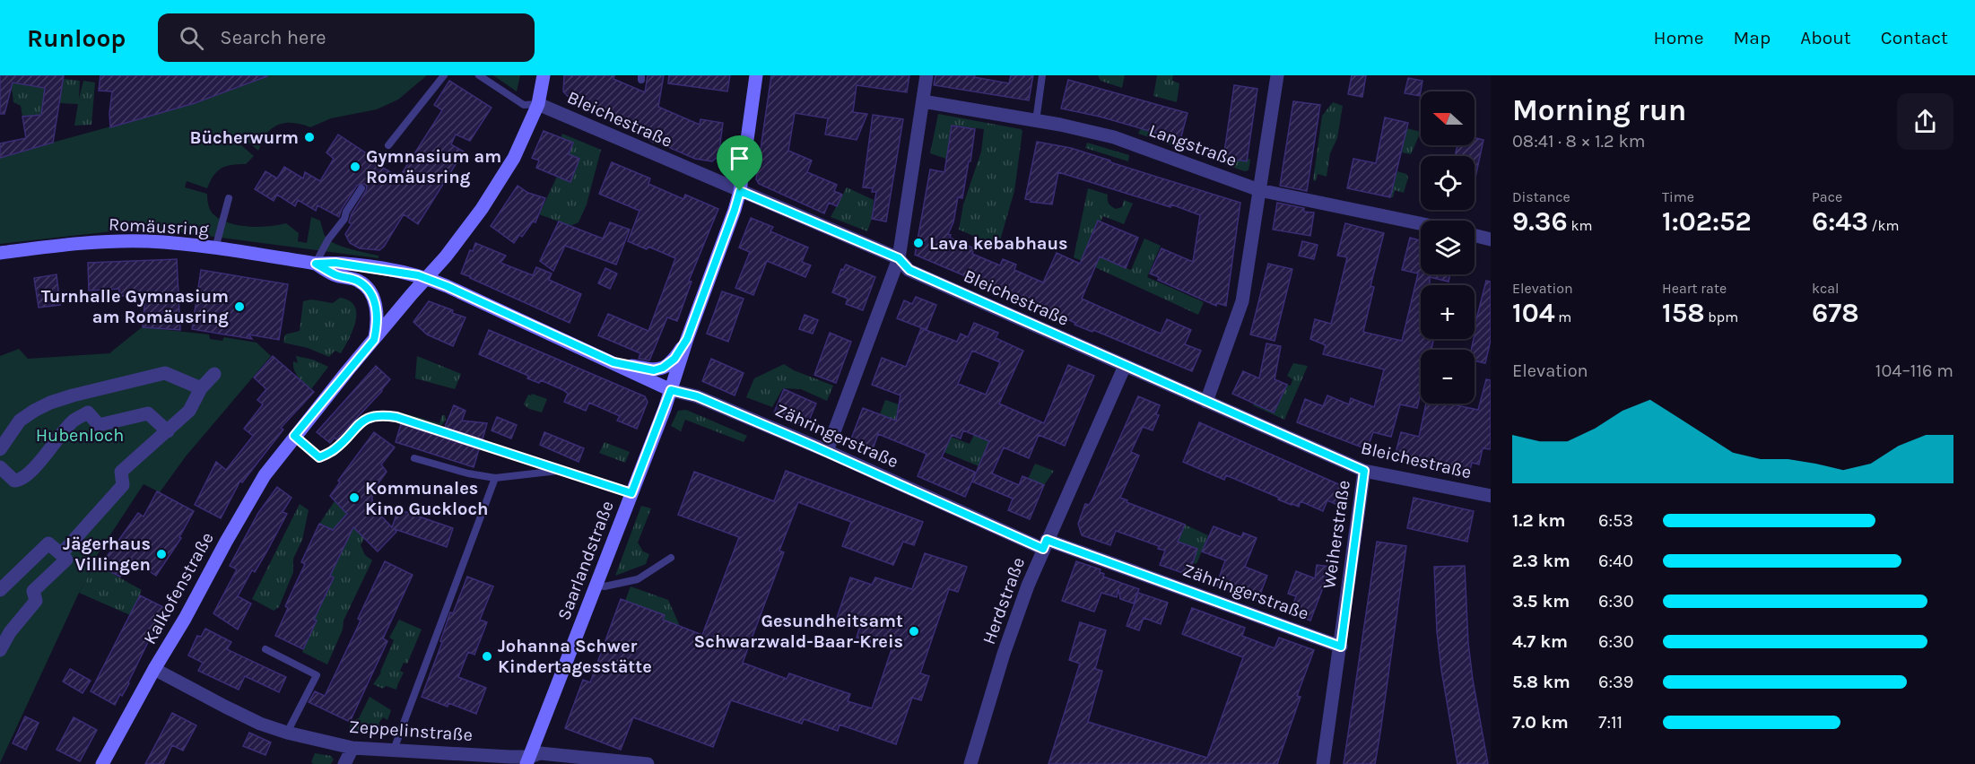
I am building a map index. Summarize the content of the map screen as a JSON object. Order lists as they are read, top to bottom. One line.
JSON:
{"streets":{"main road":["Romäusring","Zähringerstraße","Saarlandstraße","Kalkofenstraße"],"street":["Bleichestraße","Langstraße","Weiherstraße","Herdstraße","Zeppelinstraße"]},"crossings":[["Bleichestraße","Weiherstraße"],["Bleichestraße","Herdstraße"],["Romäusring","Zähringerstraße"],["Romäusring","Kalkofenstraße"],["Zähringerstraße","Weiherstraße"],["Zähringerstraße","Saarlandstraße"],["Zähringerstraße","Kalkofenstraße"],["Zähringerstraße","Herdstraße"],["Saarlandstraße","Zeppelinstraße"],["Kalkofenstraße","Zeppelinstraße"]],"parks":["Hubenloch"],"places":["Bücherwurm","Gymnasium am Romäusring","Lava kebabhaus","Turnhalle Gymnasium am Romäusring","Kommunales Kino Guckloch","Jägerhaus Villingen","Gesundheitsamt Schwarzwald-Baar-Kreis","Johanna Schwer Kindertagesstätte"],"north":"left","page":{"header":"Runloop","search":"Search here","nav":["Home","Map","About","Contact"],"heading":["Morning run","08:41 · 8 × 1.2 km"],"map_buttons":["+","−"],"stats":[["Distance","9.36 km"],["Time","1:02:52"],["Pace","6:43 /km"],["Elevation","104 m"],["Heart rate","158 bpm"],["kcal","678"]],"chart":["Elevation","104–116 m"],"list":[{"name":"1.2 km","note":"6:53"},{"name":"2.3 km","note":"6:40"},{"name":"3.5 km","note":"6:30"},{"name":"4.7 km","note":"6:30"},{"name":"5.8 km","note":"6:39"},{"name":"7.0 km","note":"7:11"}]}}
